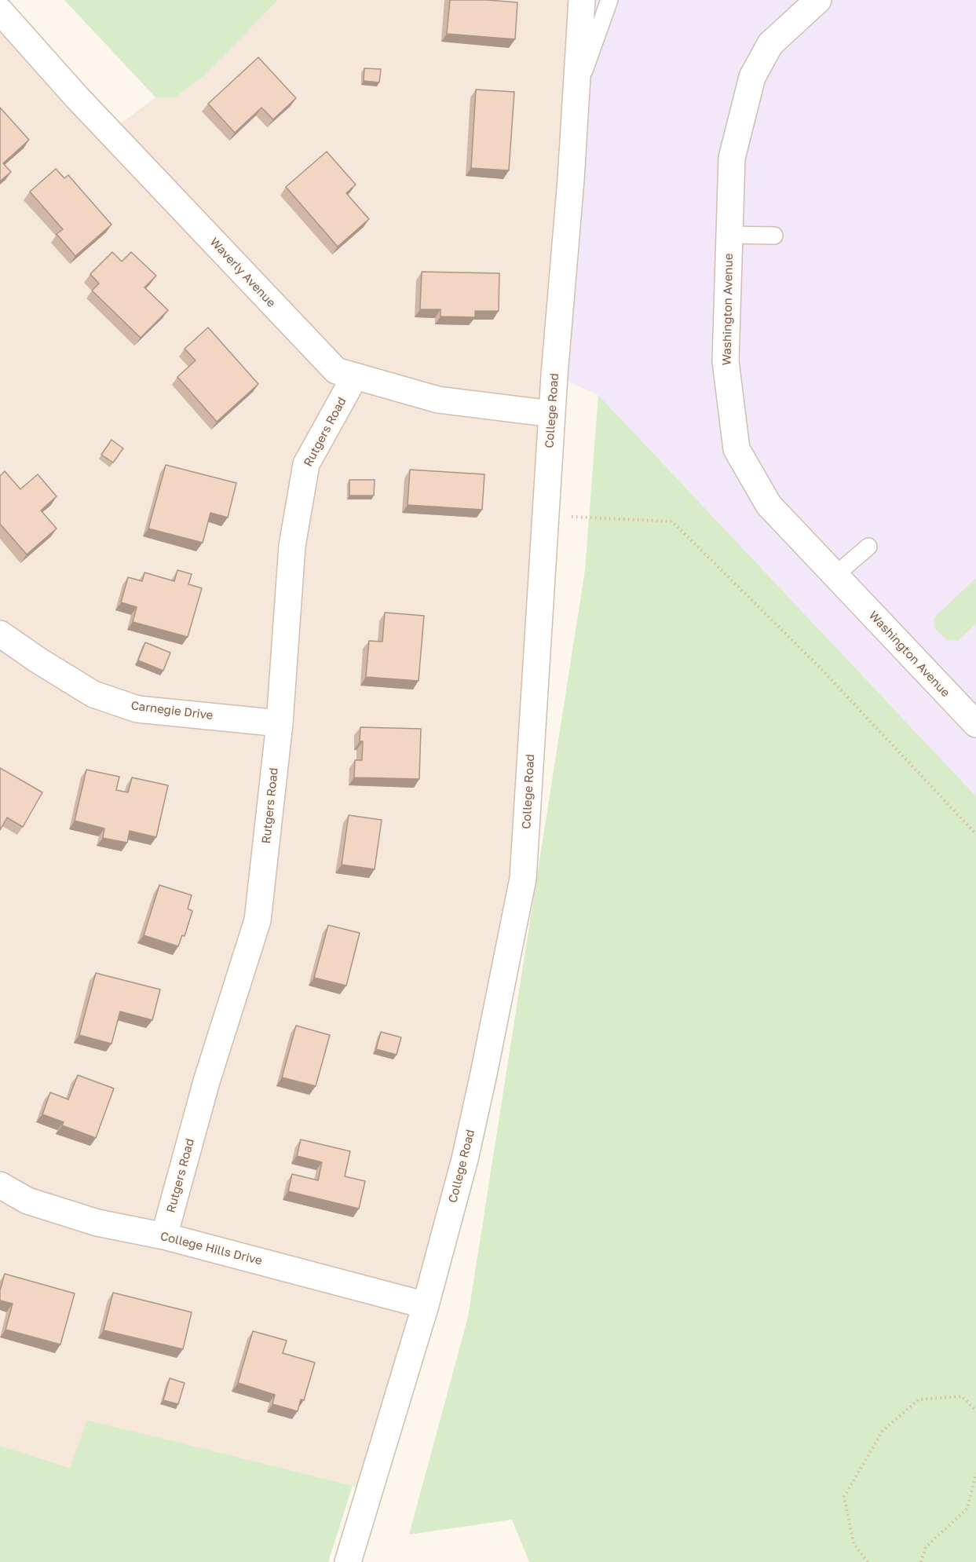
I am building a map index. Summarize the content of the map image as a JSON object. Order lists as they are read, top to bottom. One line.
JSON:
{"streets":{"street":["Waverly Avenue","Washington Avenue","College Road","Rutgers Road","Carnegie Drive","College Hills Drive"]},"crossings":[["Waverly Avenue","College Road"],["Waverly Avenue","Rutgers Road"],["College Road","College Hills Drive"],["Rutgers Road","Carnegie Drive"],["Rutgers Road","College Hills Drive"]]}
